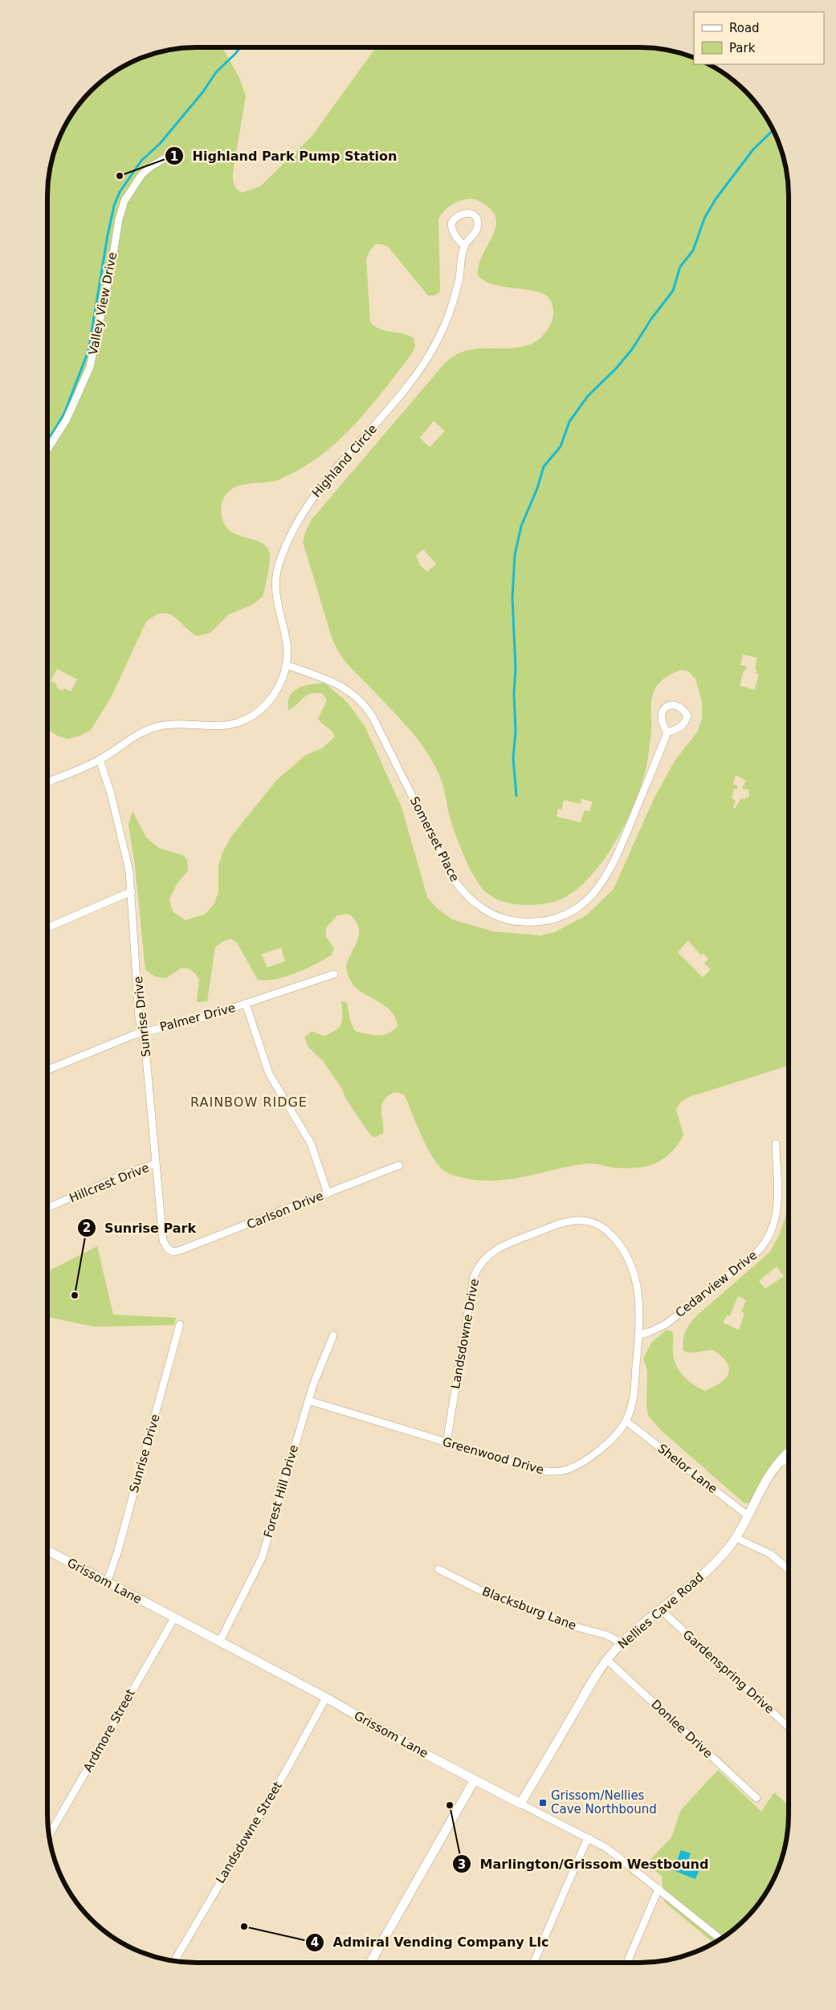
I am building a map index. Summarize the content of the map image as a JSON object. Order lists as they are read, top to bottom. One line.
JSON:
{"streets":{"street":["Valley View Drive","Highland Circle","Somerset Place","Sunrise Drive","Palmer Drive","Hillcrest Drive","Carlson Drive","Cedarview Drive","Landsdowne Drive","Greenwood Drive","Shelor Lane","Forest Hill Drive","Grissom Lane","Blacksburg Lane","Nellies Cave Road","Gardenspring Drive","Donlee Drive","Ardmore Street","Landsdowne Street"]},"crossings":[["Highland Circle","Somerset Place"],["Highland Circle","Sunrise Drive"],["Sunrise Drive","Palmer Drive"],["Sunrise Drive","Hillcrest Drive"],["Sunrise Drive","Carlson Drive"],["Sunrise Drive","Grissom Lane"],["Cedarview Drive","Landsdowne Drive"],["Cedarview Drive","Greenwood Drive"],["Landsdowne Drive","Greenwood Drive"],["Greenwood Drive","Shelor Lane"],["Greenwood Drive","Forest Hill Drive"],["Shelor Lane","Nellies Cave Road"],["Forest Hill Drive","Grissom Lane"],["Grissom Lane","Nellies Cave Road"],["Grissom Lane","Ardmore Street"],["Grissom Lane","Landsdowne Street"],["Blacksburg Lane","Nellies Cave Road"],["Nellies Cave Road","Gardenspring Drive"],["Nellies Cave Road","Donlee Drive"]],"districts":["RAINBOW RIDGE"],"places":{"other":["Highland Park Pump Station","Sunrise Park","Marlington/Grissom Westbound","Admiral Vending Company Llc"],"transit":["Grissom/Nellies Cave Northbound"]},"legend":["Road","Park"]}
